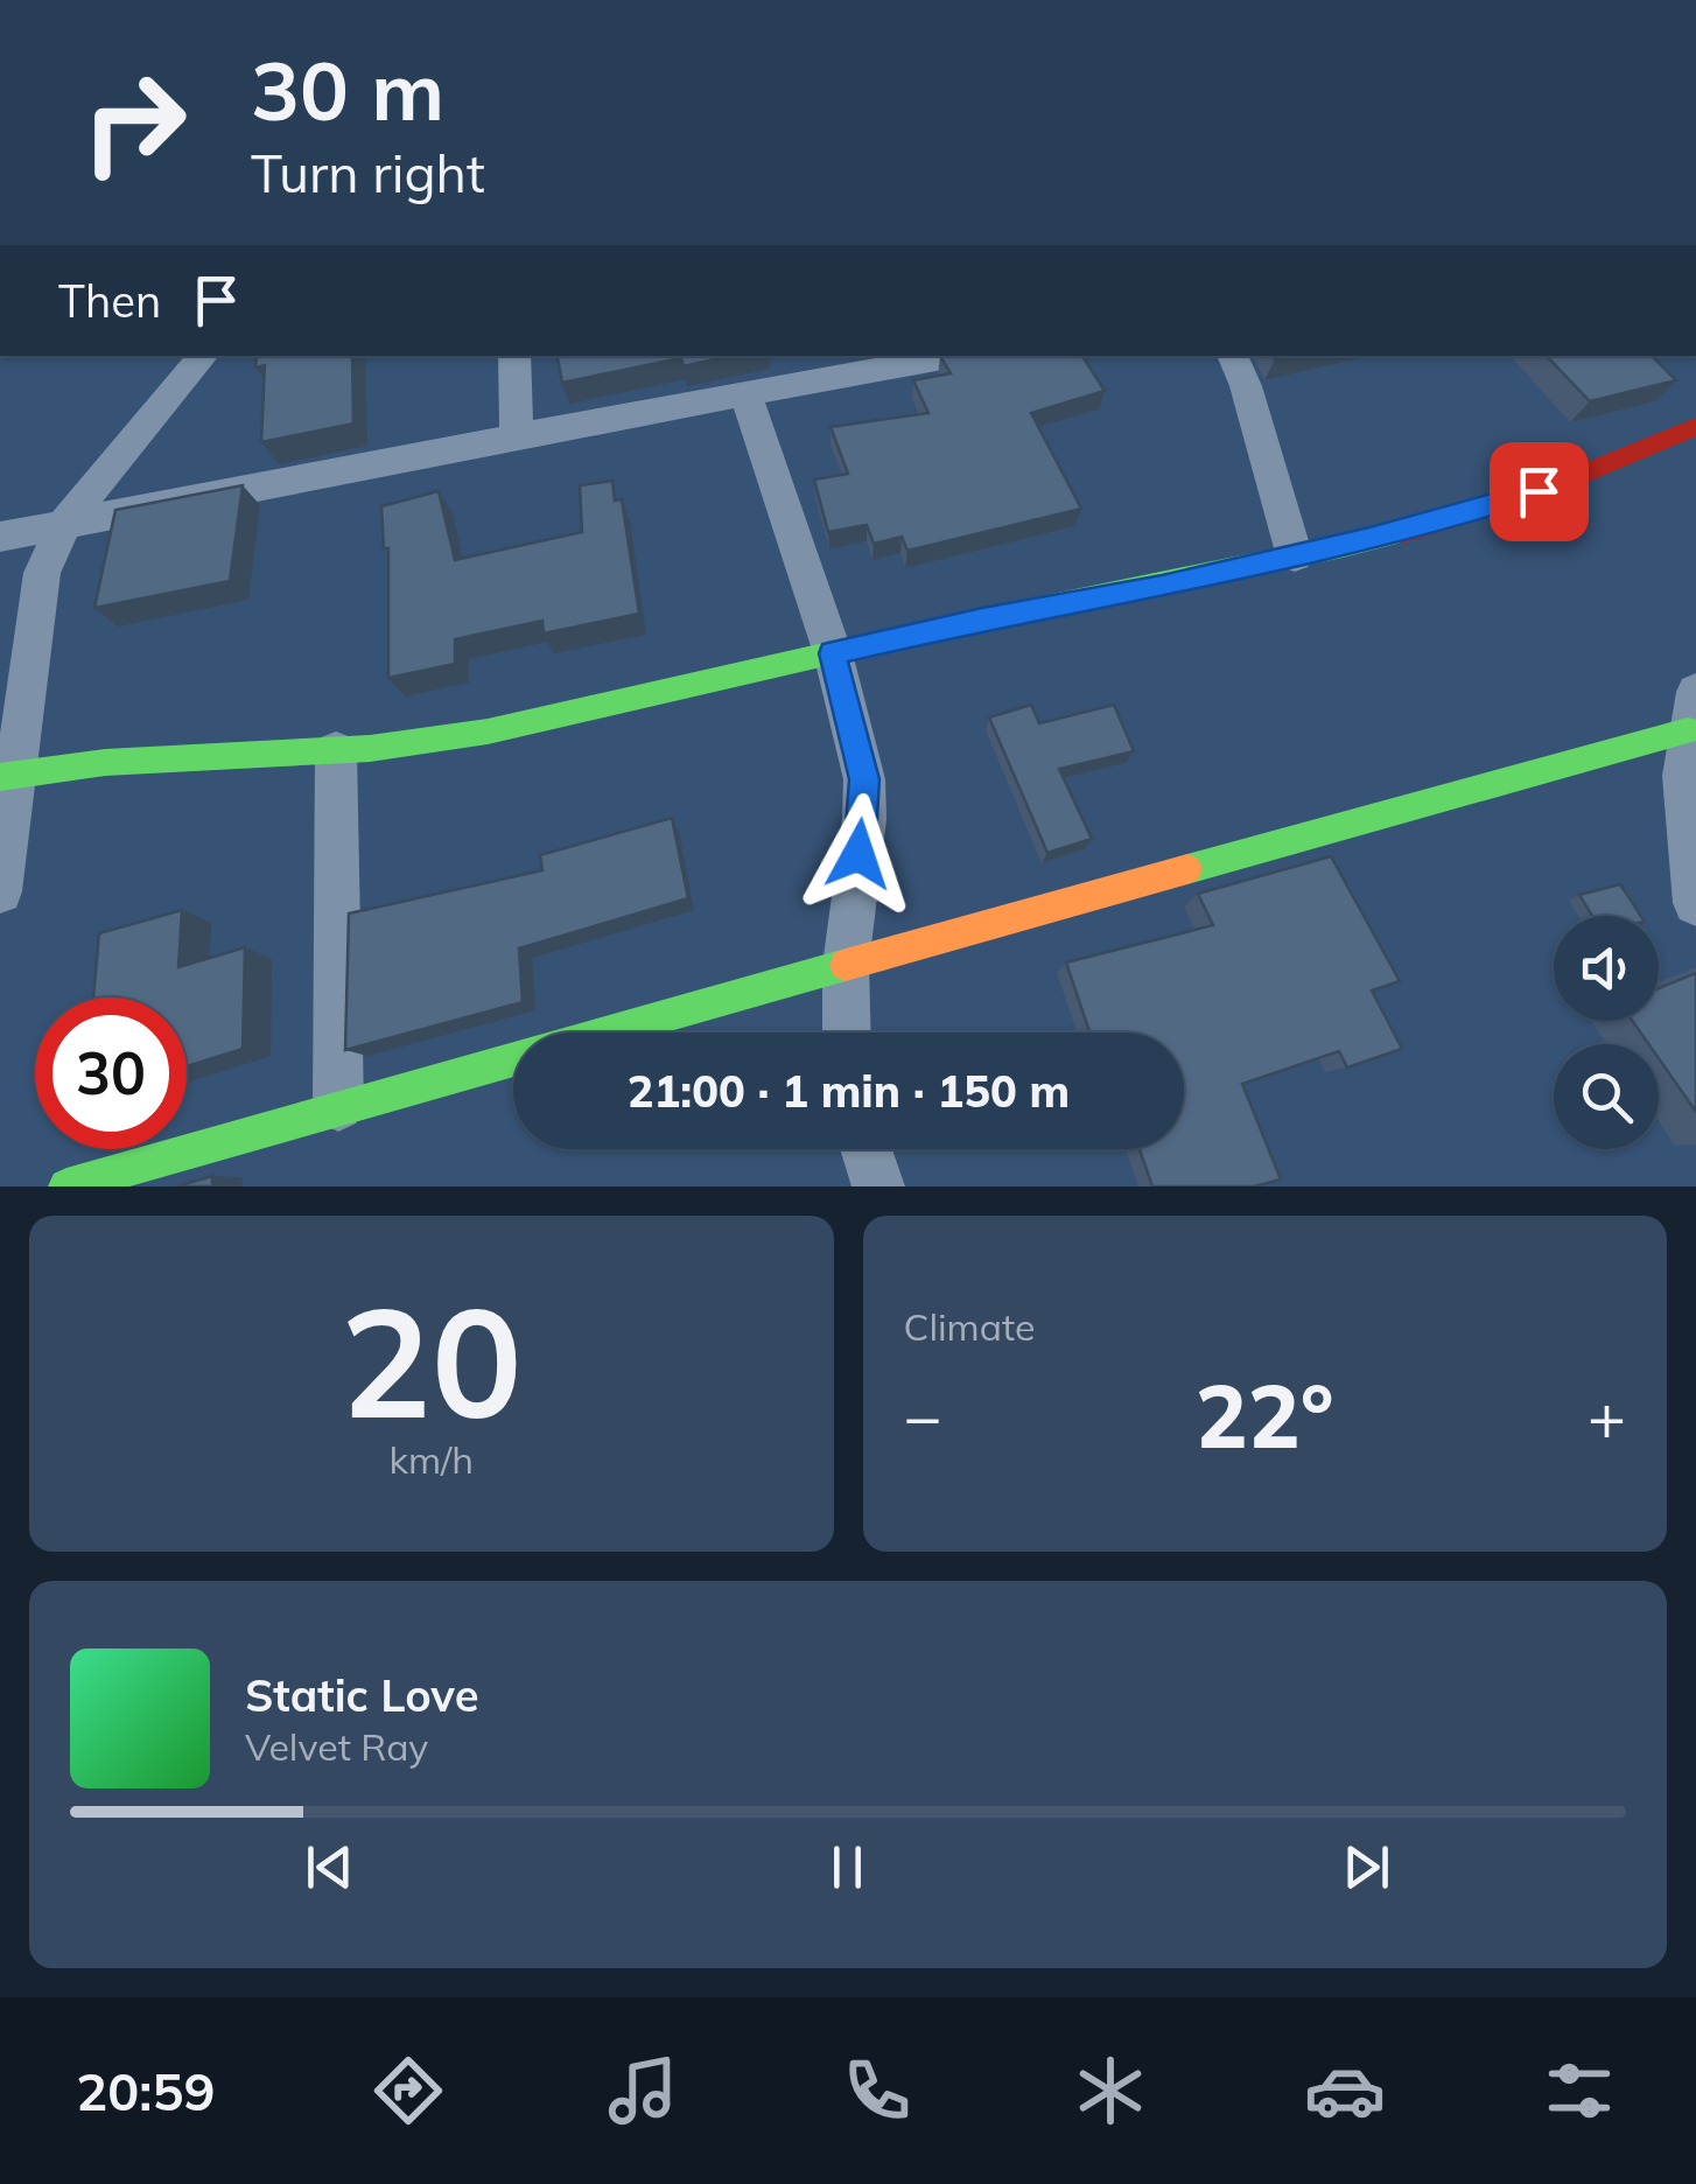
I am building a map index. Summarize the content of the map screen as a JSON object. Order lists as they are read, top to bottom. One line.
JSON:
{"page":{"turn":["30 m","Turn right"],"then":"Then","limit":"30","trip":"21:00 · 1 min · 150 m","tile":[["20","km/h"],"Climate"],"heat":["−","22°","+"],"song":["Static Love","Velvet Ray"],"tabs":"20:59"}}
